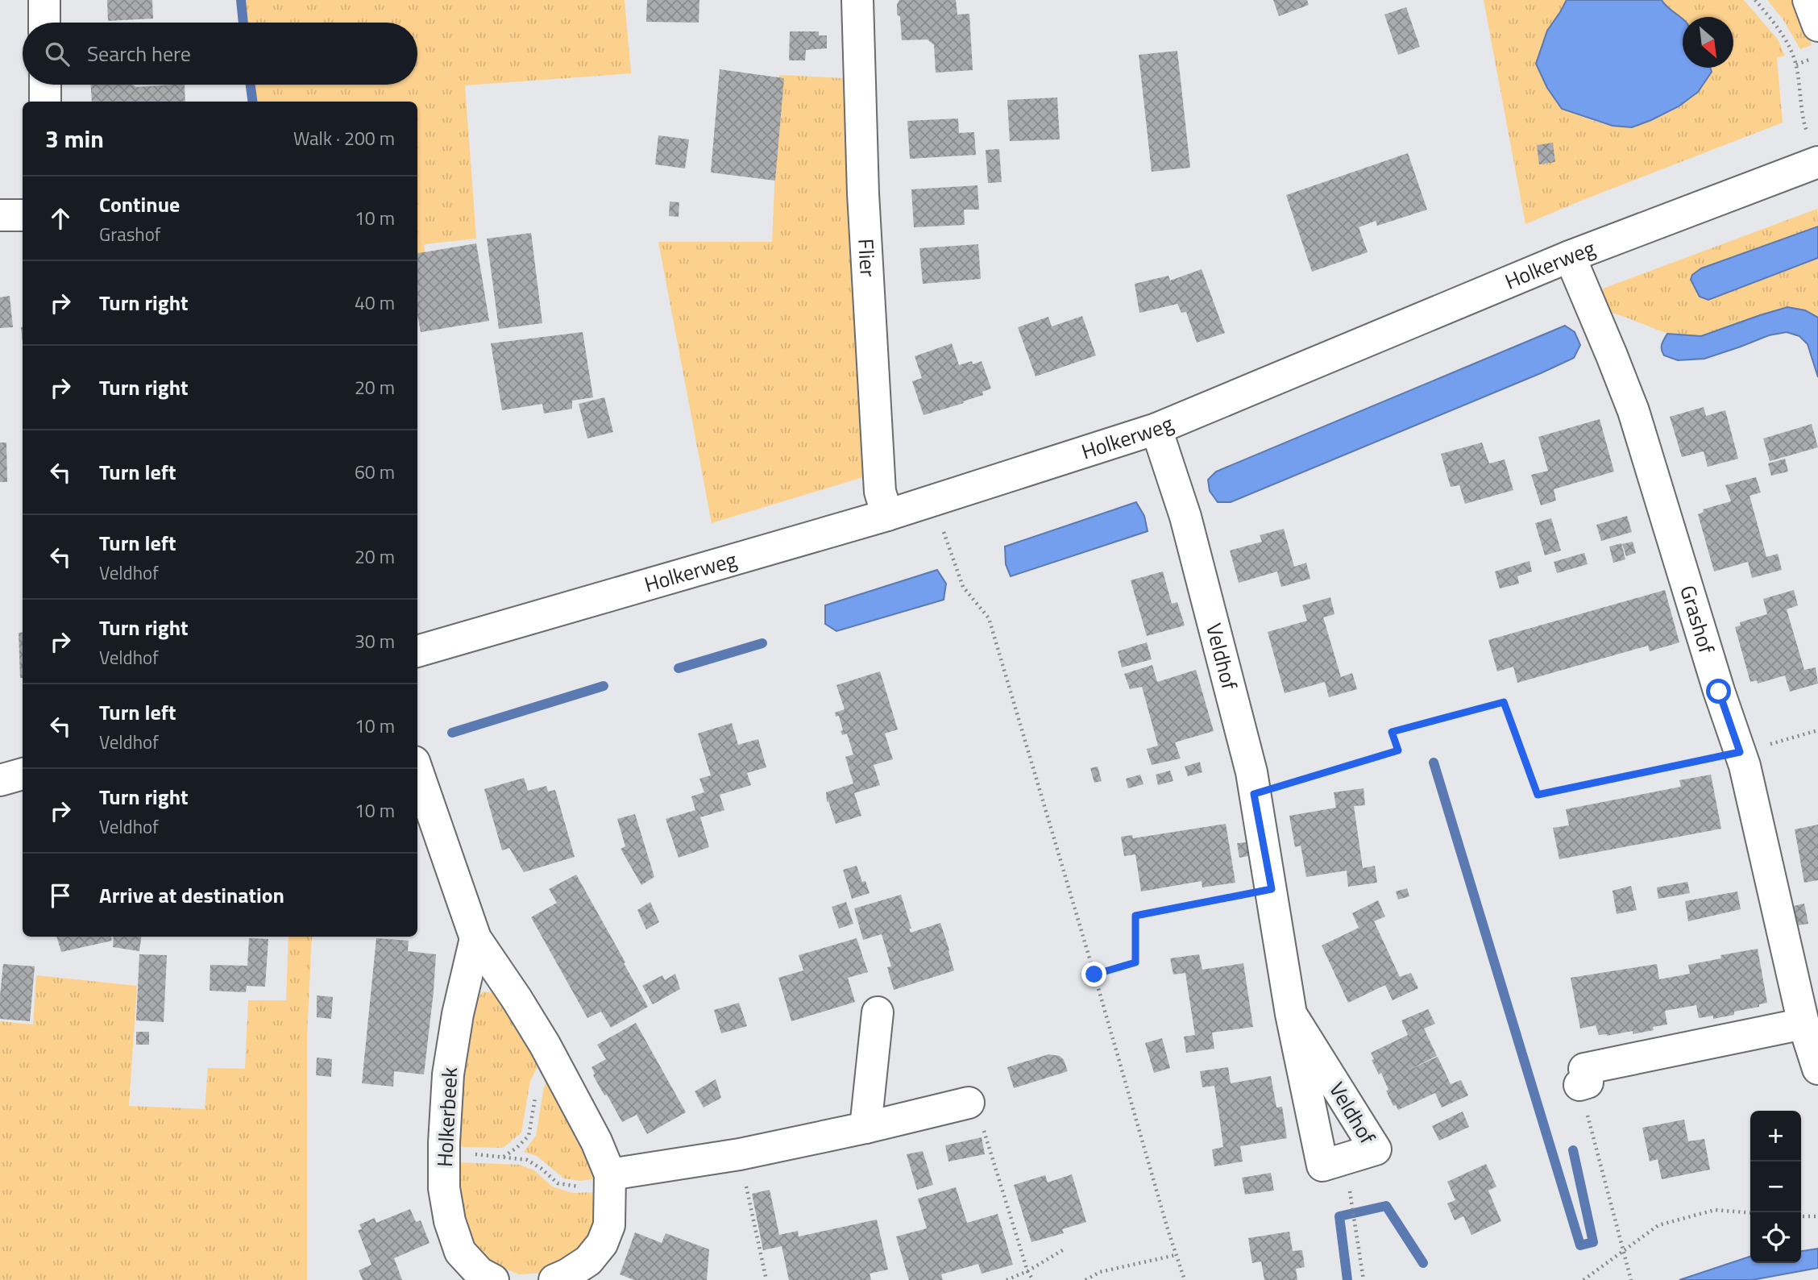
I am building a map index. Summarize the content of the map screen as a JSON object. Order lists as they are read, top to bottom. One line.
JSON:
{"streets":{"street":["Flier","Holkerweg","Grashof","Veldhof","Holkerbeek"]},"crossings":[["Flier","Holkerweg"],["Holkerweg","Grashof"],["Holkerweg","Veldhof"]],"north":"bottom right","page":{"search":"Search here","heading":["3 min","Walk · 200 m"],"list":[["Continue","Grashof","10 m"],["Turn right","40 m"],["Turn right","20 m"],["Turn left","60 m"],["Turn left","Veldhof","20 m"],["Turn right","Veldhof","30 m"],["Turn left","Veldhof","10 m"],["Turn right","Veldhof","10 m"],"Arrive at destination"],"map_buttons":["+","−"]}}
